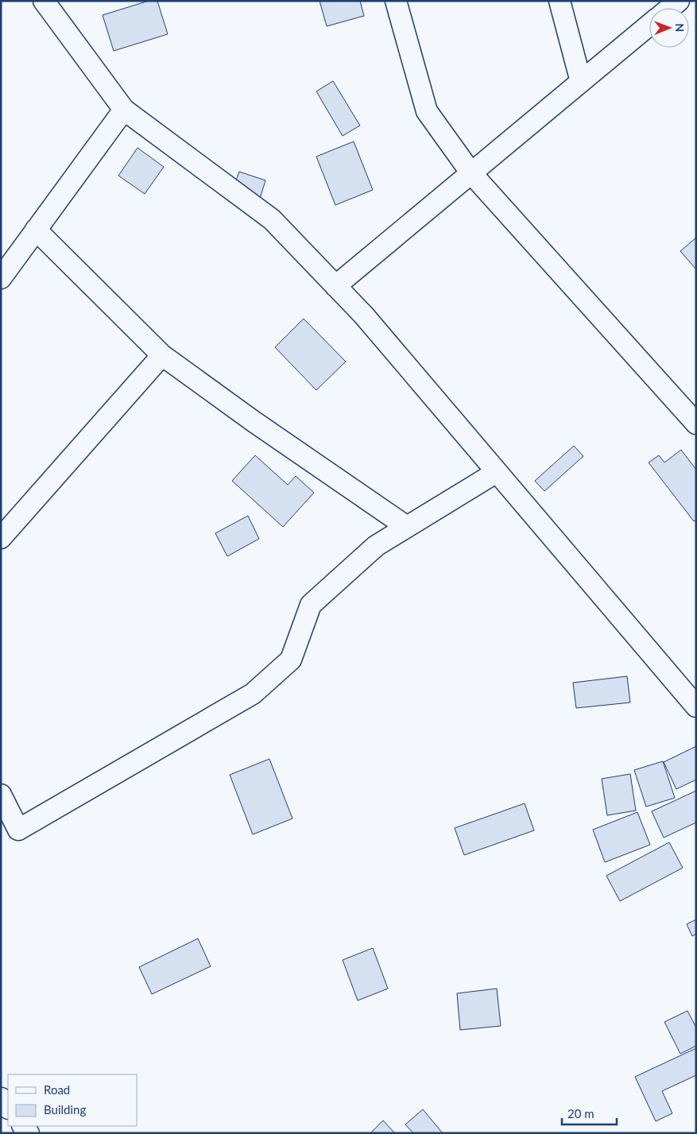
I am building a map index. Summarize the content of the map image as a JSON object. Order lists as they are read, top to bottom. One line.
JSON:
{"legend":["Road","Building"],"scale_bar":"20 m","north":"right"}
